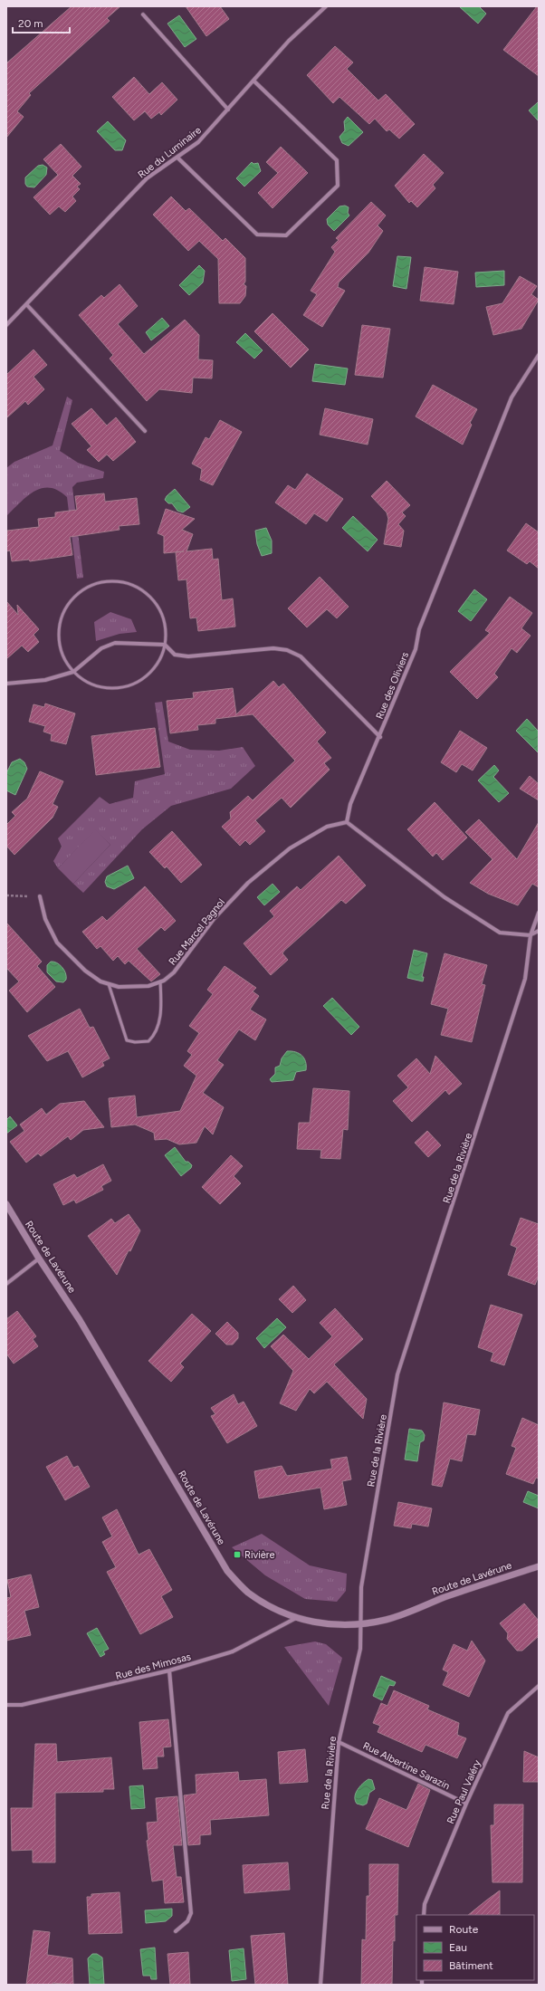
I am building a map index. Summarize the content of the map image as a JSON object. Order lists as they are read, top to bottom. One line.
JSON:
{"streets":{"street":["Rue du Luminaire","Rue des Oliviers","Rue Marcel Pagnol","Rue de la Rivière","Route de Lavérune","Rue des Mimosas","Rue Albertine Sarazin","Rue Paul Valéry"]},"crossings":[["Rue des Oliviers","Rue Marcel Pagnol"],["Rue de la Rivière","Route de Lavérune"],["Rue de la Rivière","Rue Albertine Sarazin"],["Route de Lavérune","Rue des Mimosas"],["Rue Albertine Sarazin","Rue Paul Valéry"]],"places":{"transit":["Rivière"]},"legend":["Route","Eau","Bâtiment"],"scale_bar":"20 m"}
